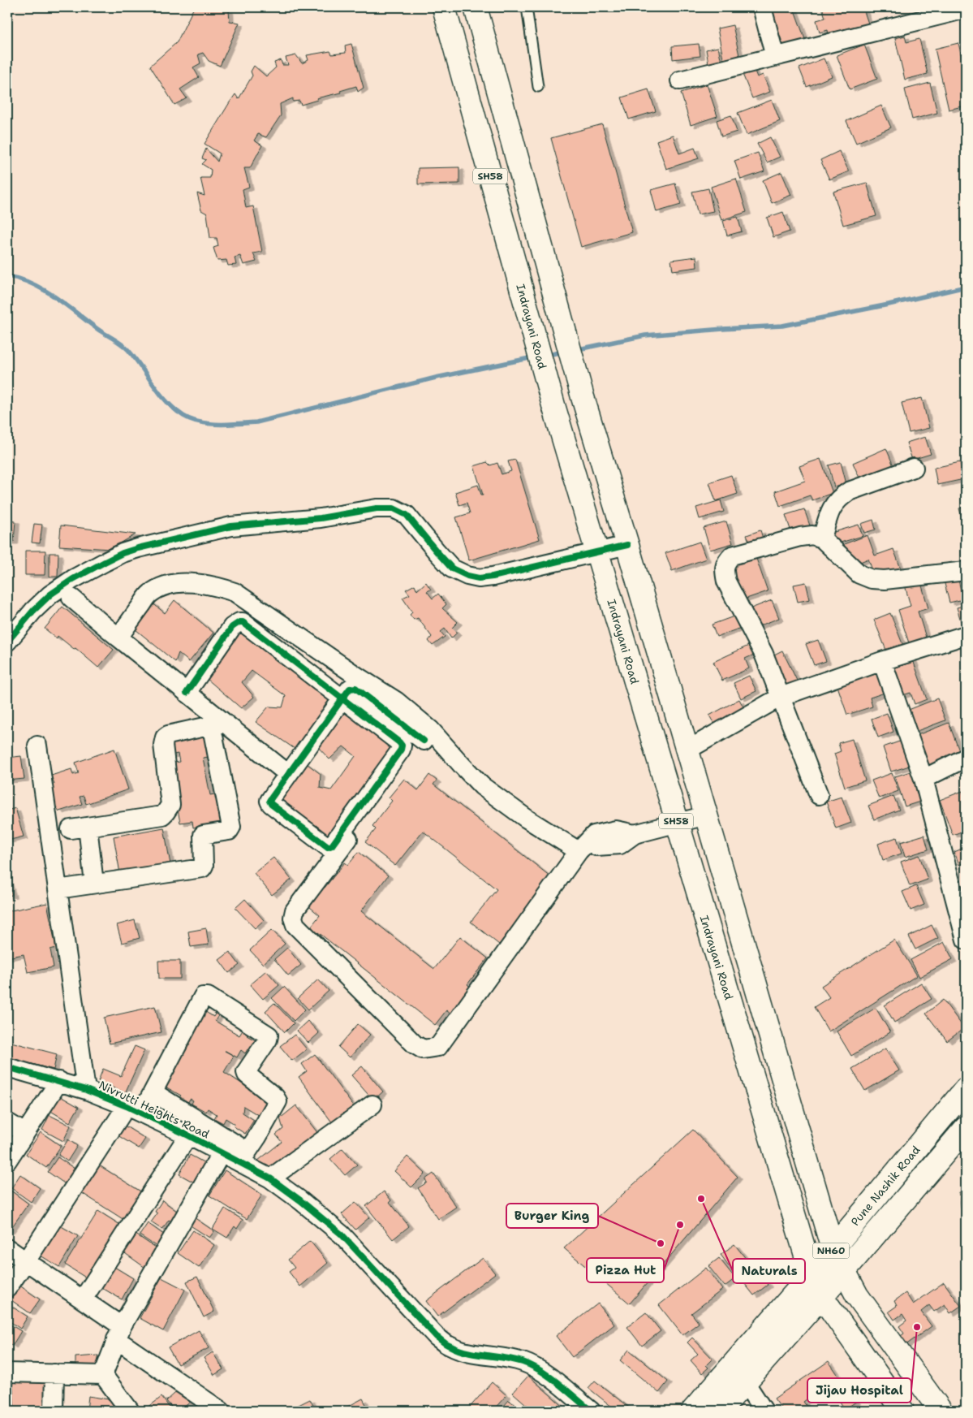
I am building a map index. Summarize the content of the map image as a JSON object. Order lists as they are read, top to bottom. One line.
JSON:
{"streets":{"main road":["SH58","Indrayani Road","Pune Nashik Road","NH60"],"street":["Nivrutti Heights Road"]},"crossings":[["SH58","Pune Nashik Road"],["Indrayani Road","Pune Nashik Road"],["Indrayani Road","NH60"]],"places":["Naturals","Pizza Hut","Burger King","Jijau Hospital"]}
